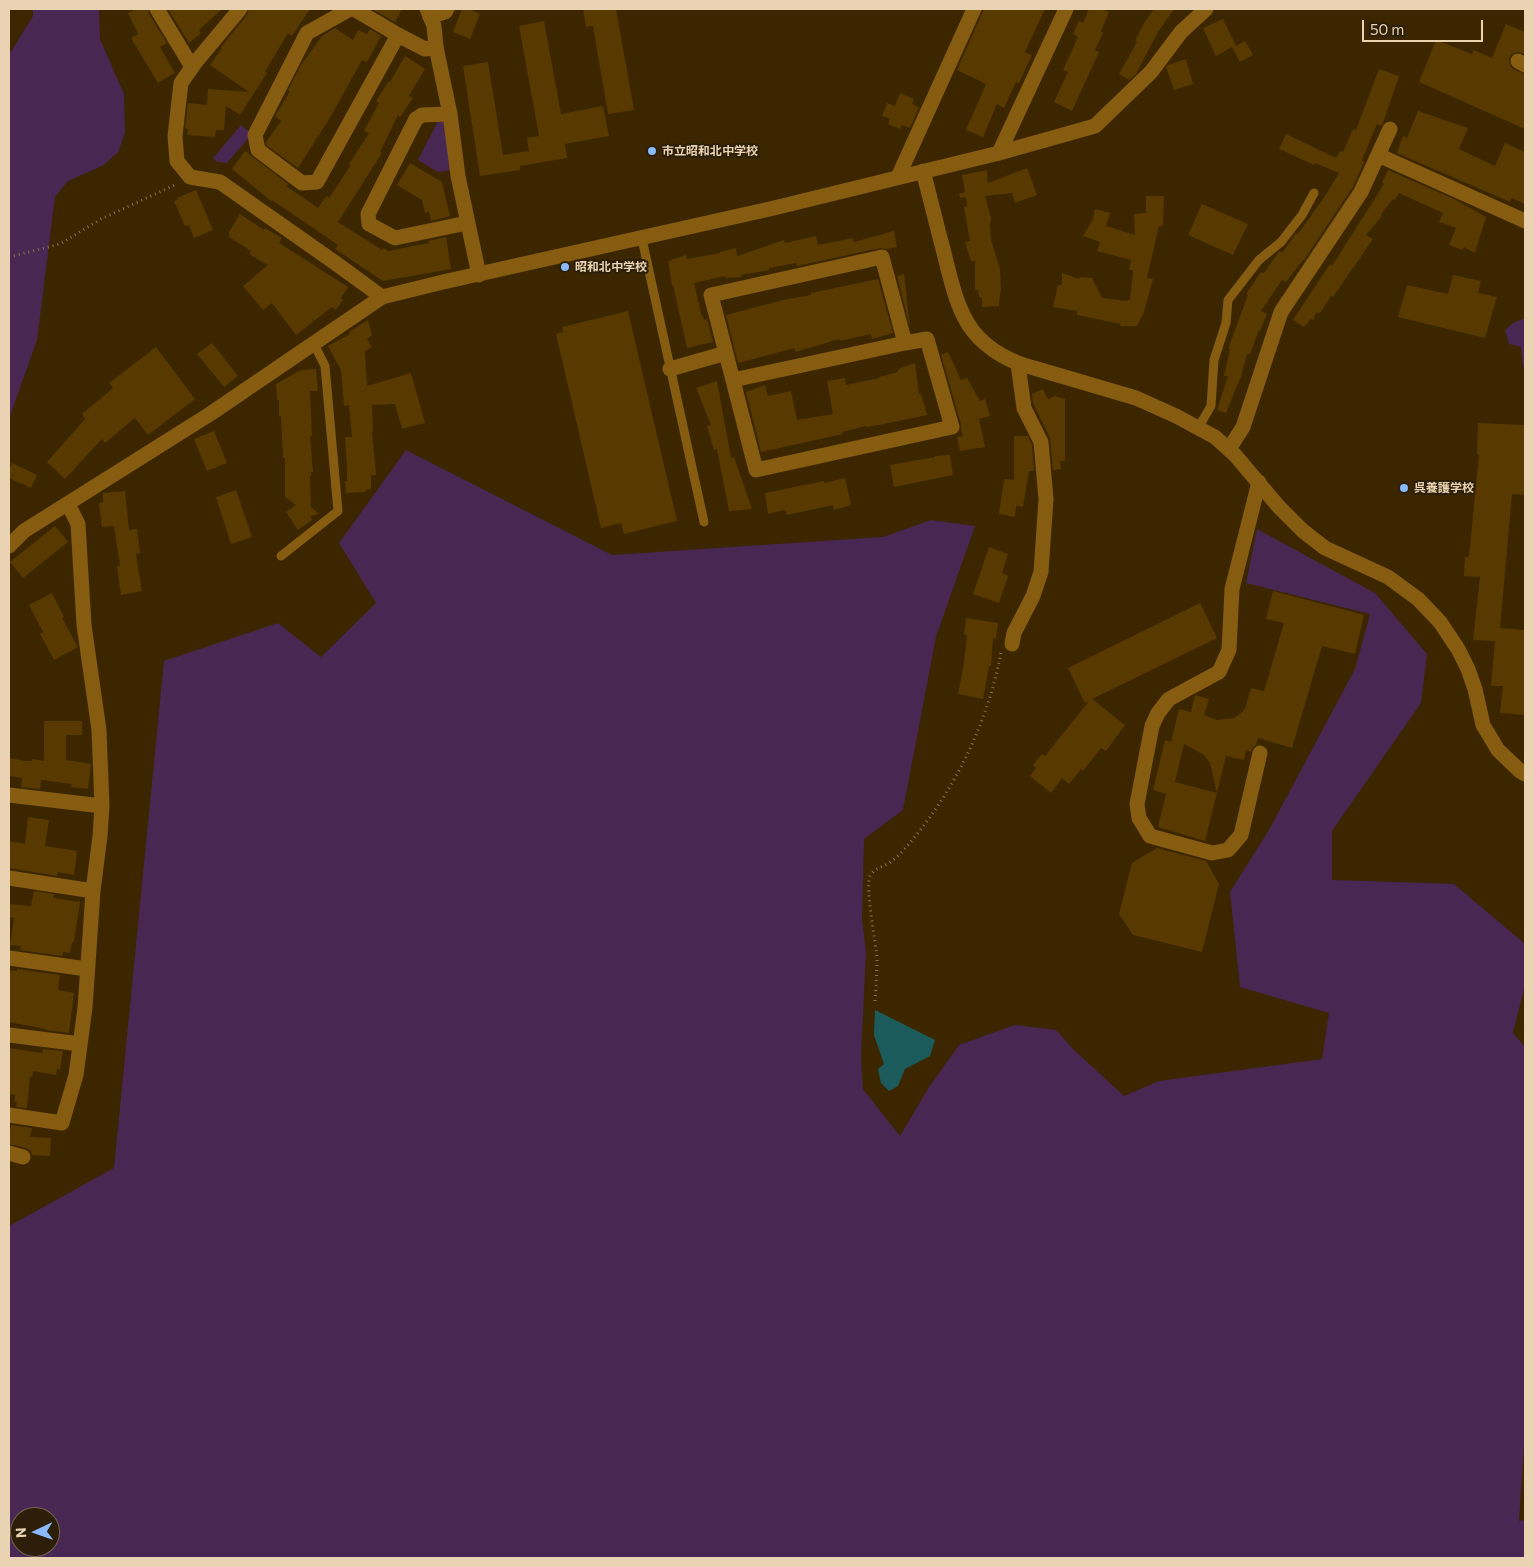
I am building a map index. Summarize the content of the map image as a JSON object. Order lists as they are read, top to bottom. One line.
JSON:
{"places":["市立昭和北中学校","昭和北中学校","呉養護学校"],"scale_bar":"50 m","north":"left"}
